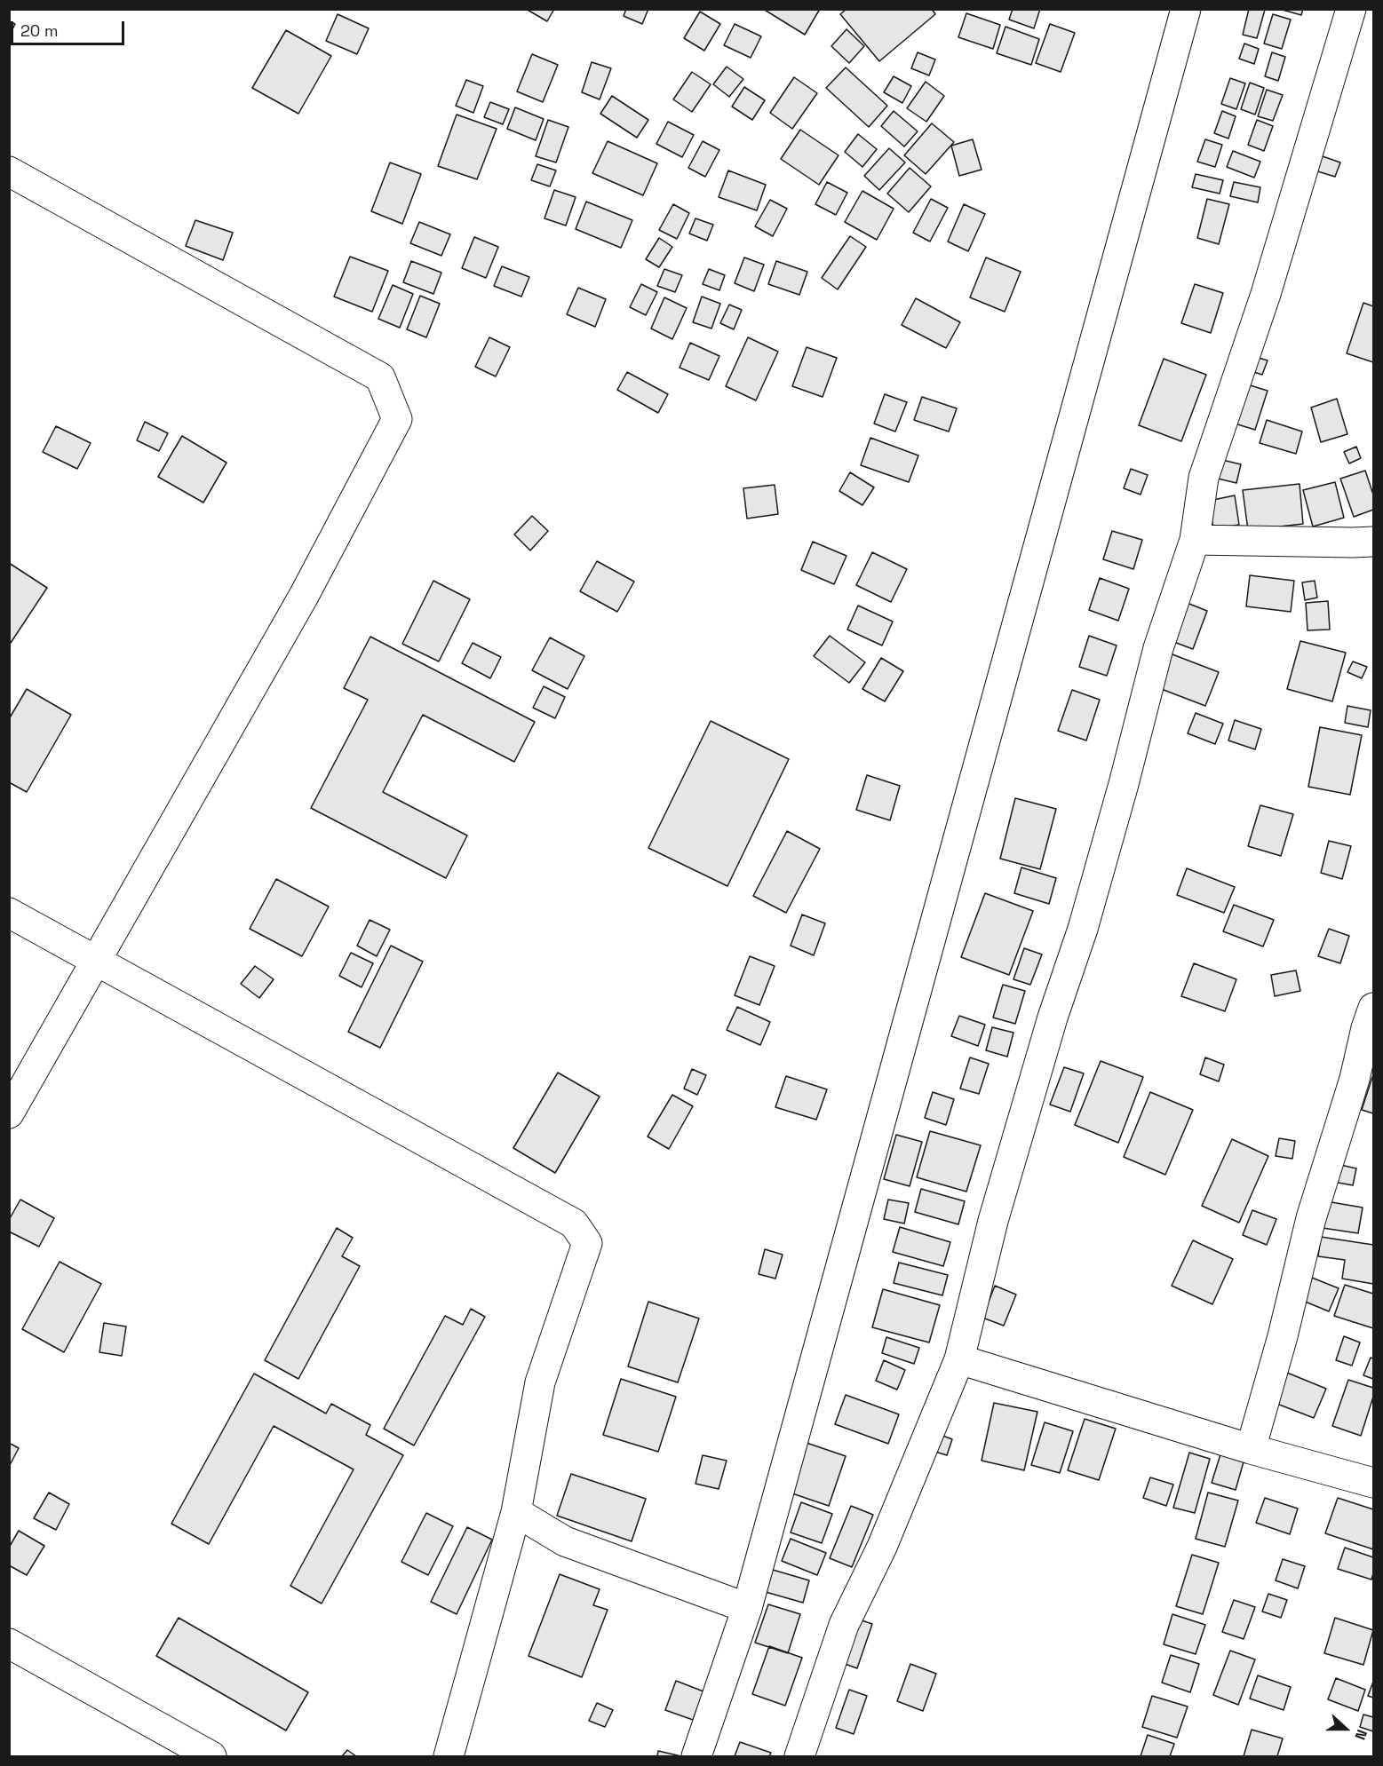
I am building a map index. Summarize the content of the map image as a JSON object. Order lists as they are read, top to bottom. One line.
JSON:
{"scale_bar":"20 m","north":"right"}
